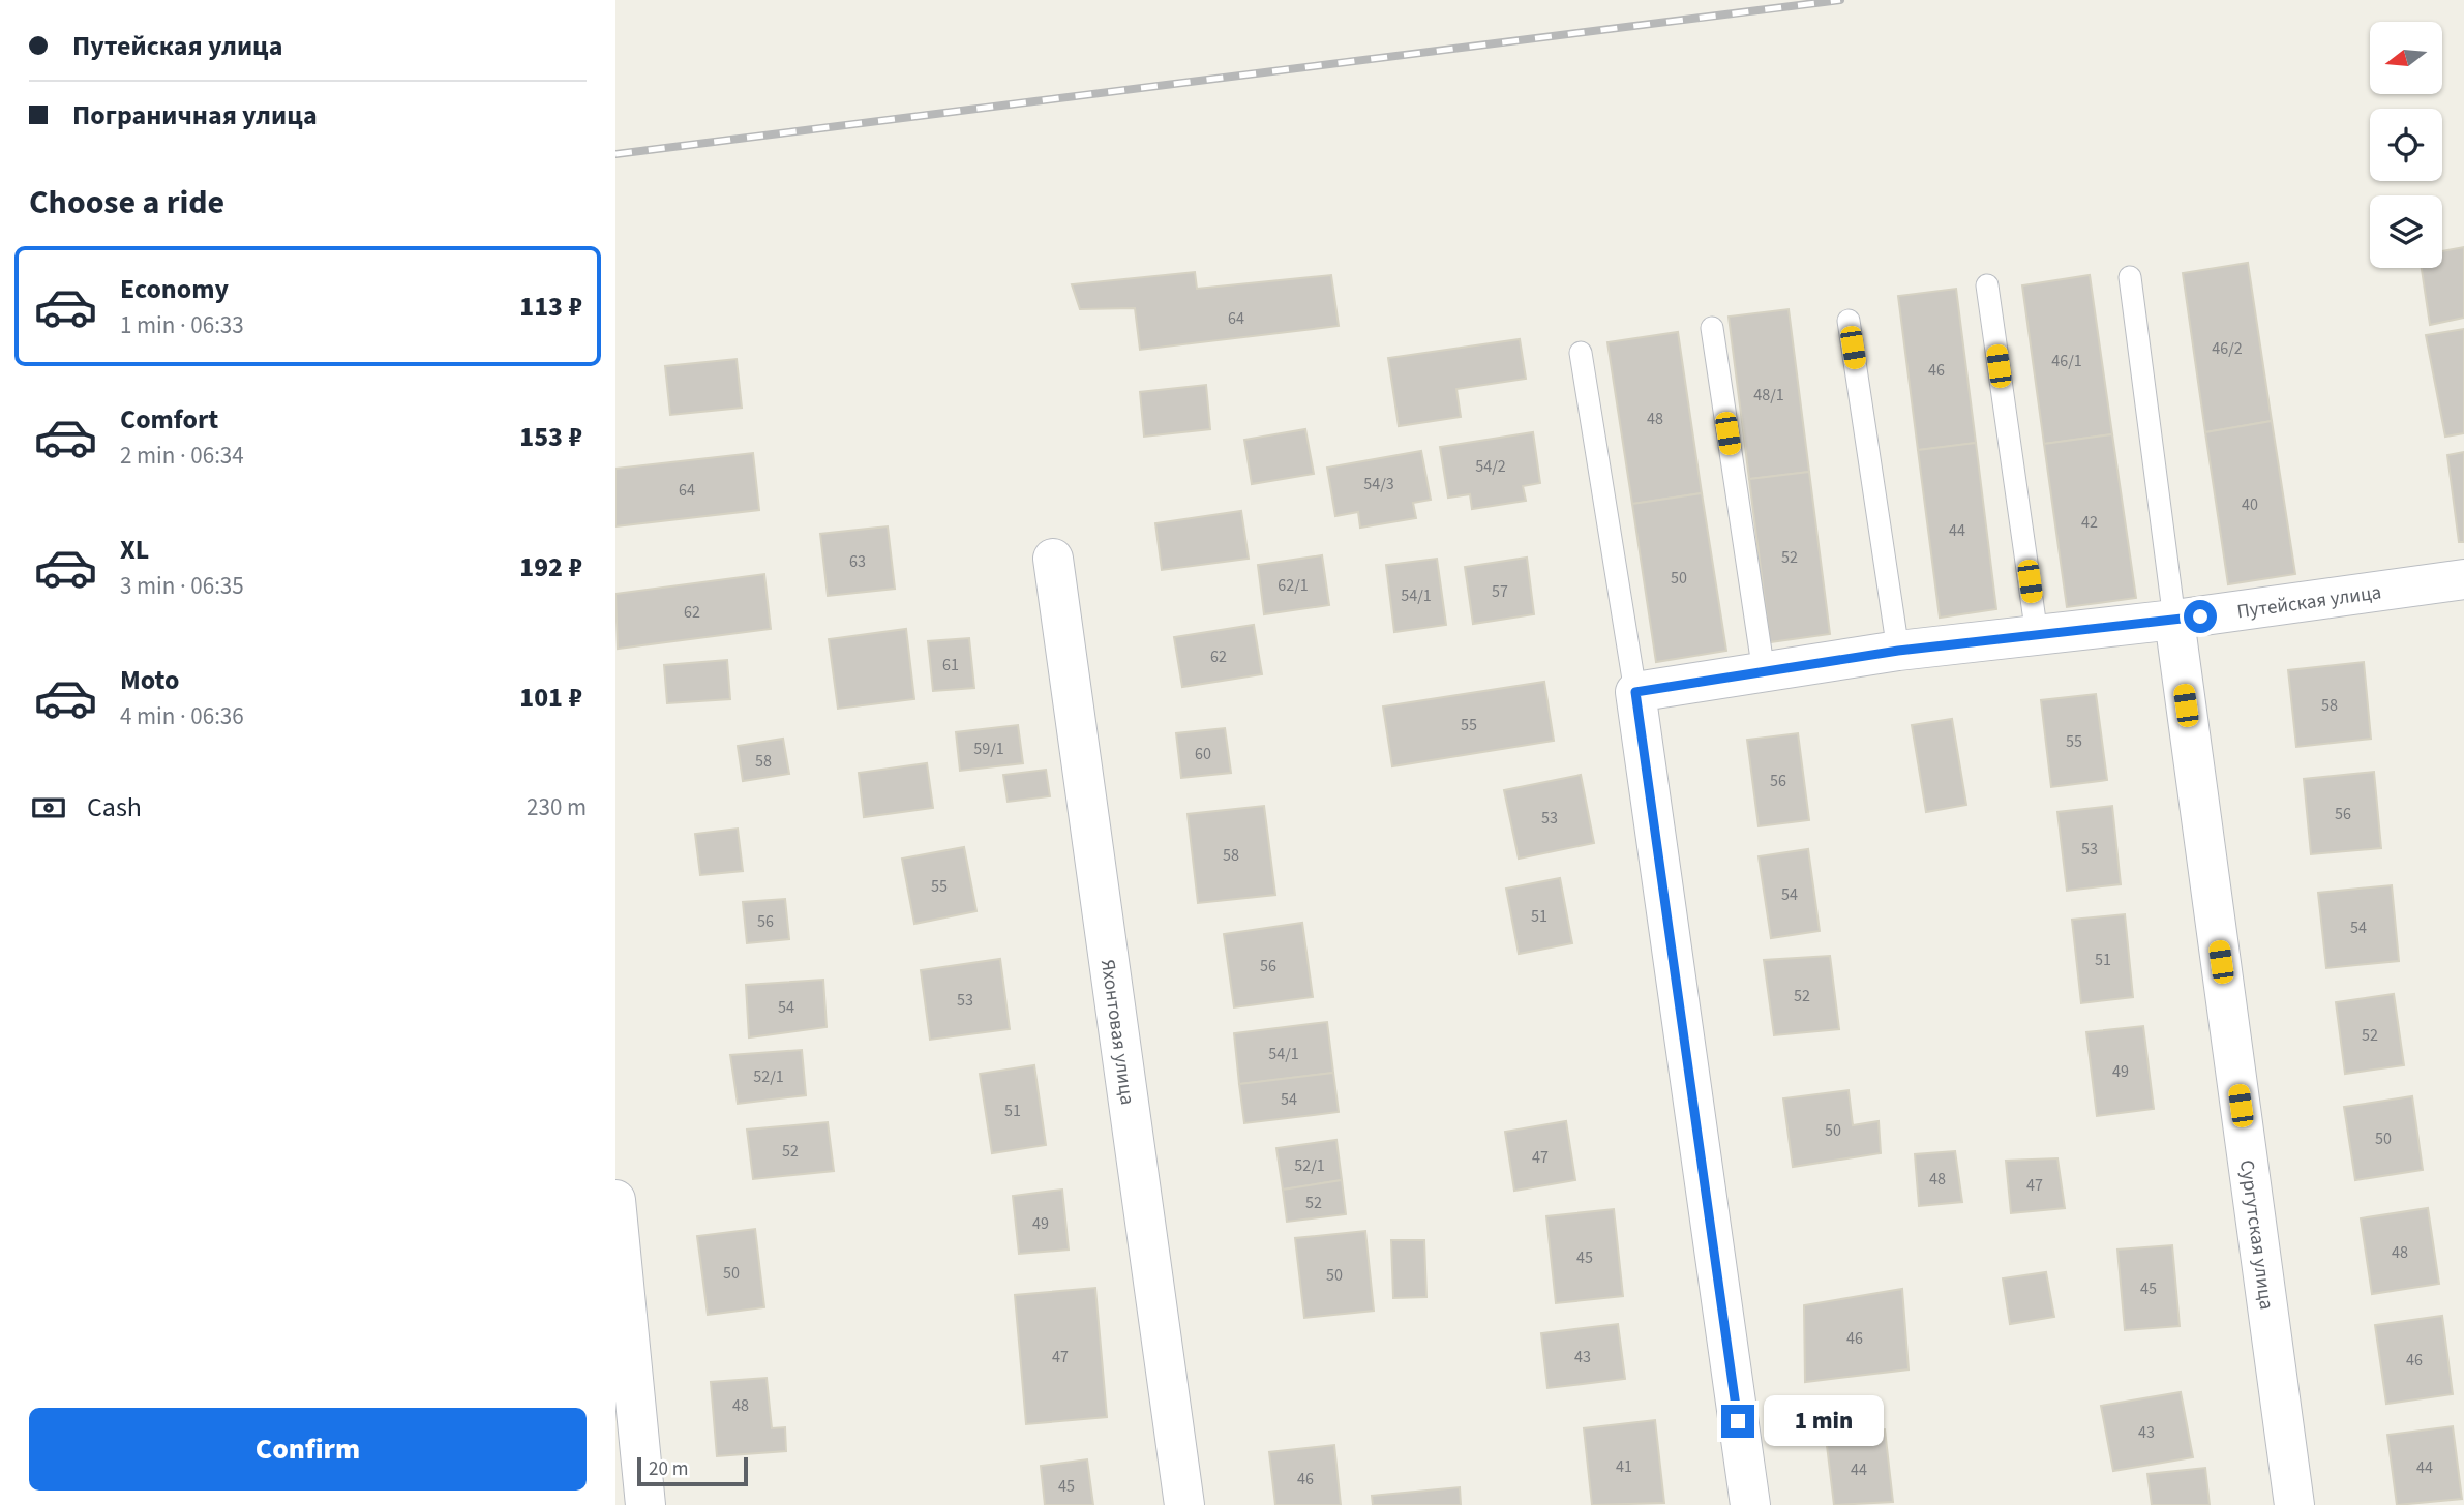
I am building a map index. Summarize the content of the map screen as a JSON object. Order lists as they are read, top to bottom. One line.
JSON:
{"streets":{"street":["Путейская улица","Яхонтовая улица","Сургутская улица"]},"crossings":[["Путейская улица","Сургутская улица"]],"house_numbers":["64","46/2","46/1","46","48/1","48","54/2","54/3","64","40","42","44","52","63","50","62/1","57","54/1","62","62","61","58","55","55","59/1","60","58","56","56","53","53","58","55","54","51","56","54","51","56","52","53","54","52","54/1","49","52/1","54","51","50","50","52","47","52/1","48","47","52","49","48","45","50","50","45","46","47","43","46","48","43","41","44","44","46","45"],"scale_bar":"20 m","north":"left","page":{"banner":["Путейская улица","Пограничная улица"],"heading":"Choose a ride","list":[{"name":"Economy","note":"1 min · 06:33","value":"113 ₽"},{"name":"Comfort","note":"2 min · 06:34","value":"153 ₽"},{"name":"XL","note":"3 min · 06:35","value":"192 ₽"},{"name":"Moto","note":"4 min · 06:36","value":"101 ₽"}],"pay":["Cash","230 m"],"buttons":"Confirm","bubble":"1 min","scale":"20 m"}}
